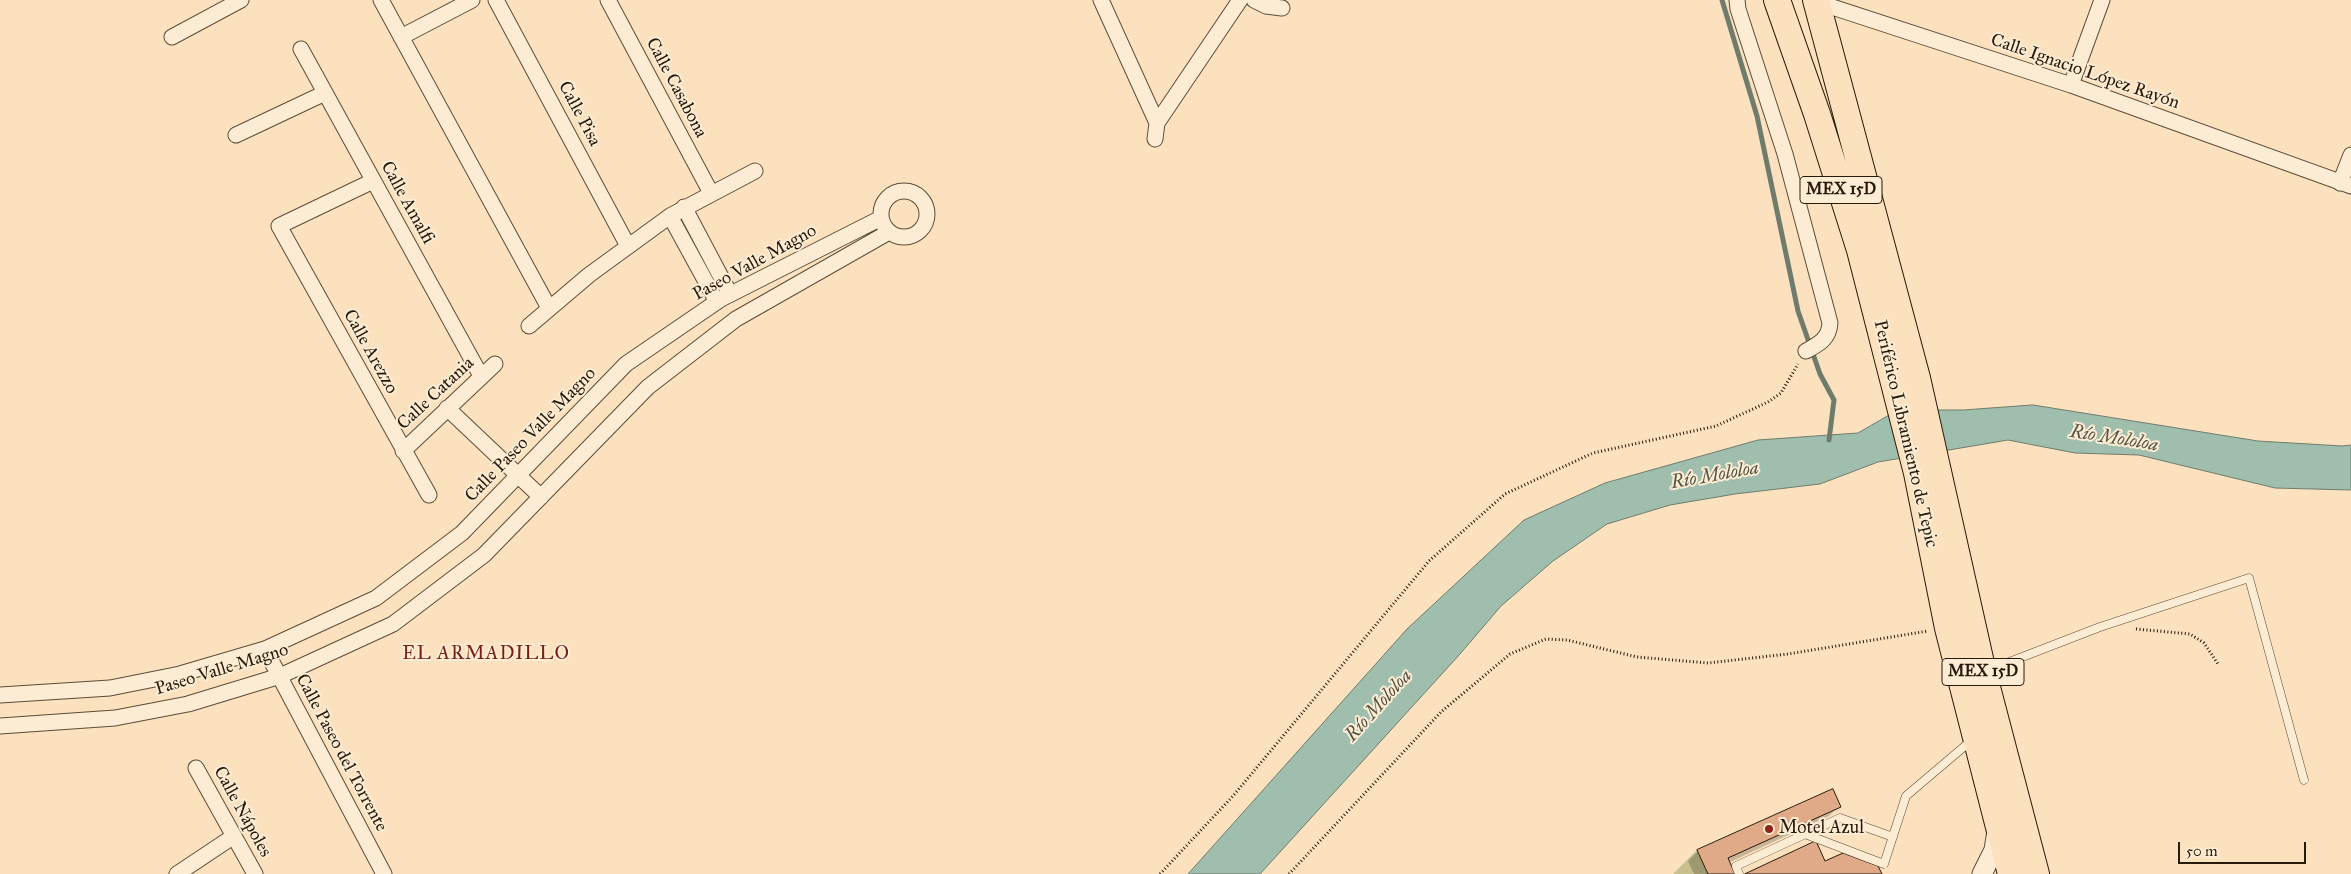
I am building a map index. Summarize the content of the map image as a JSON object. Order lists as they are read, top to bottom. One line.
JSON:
{"streets":{"highway":["MEX 15D","Periférico Libramiento de Tepic"],"street":["Calle Ignacio López Rayón","Calle Casabona","Calle Pisa","Calle Amalfi","Paseo Valle Magno","Calle Arezzo","Calle Catania","Calle Paseo Valle Magno","Calle Paseo del Torrente","Calle Nápoles"]},"crossings":[["Calle Ignacio López Rayón","Periférico Libramiento de Tepic"],["Calle Amalfi","Calle Arezzo"],["Calle Amalfi","Calle Catania"],["Paseo Valle Magno","Calle Paseo Valle Magno"],["Paseo Valle Magno","Calle Paseo del Torrente"],["Calle Arezzo","Calle Catania"]],"districts":["EL ARMADILLO"],"water":["Río Mololoa"],"places":["Motel Azul"],"scale_bar":"50 m"}
